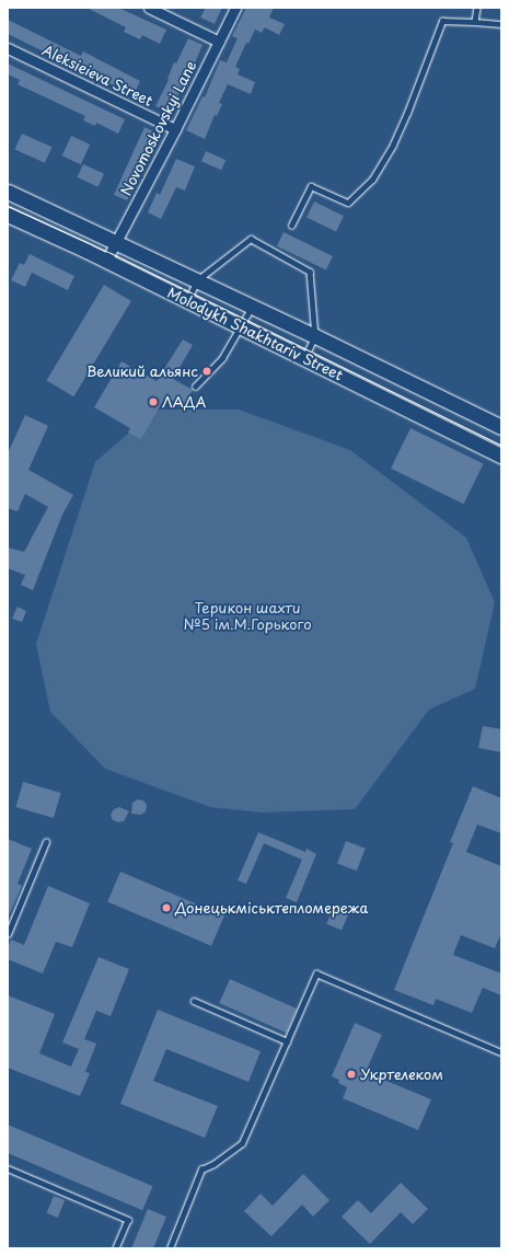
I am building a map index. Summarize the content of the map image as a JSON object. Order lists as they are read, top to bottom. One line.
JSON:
{"streets":{"main road":["Molodykh Shakhtariv Street"],"street":["Aleksieieva Street","Novomoskovskyi Lane"]},"crossings":[["Aleksieieva Street","Novomoskovskyi Lane"],["Novomoskovskyi Lane","Molodykh Shakhtariv Street"]],"parks":["Терикон шахти №5 ім.М.Горького"],"places":["Великий альянс","ЛАДА","Донецькміськтепломережа","Укртелеком"]}
